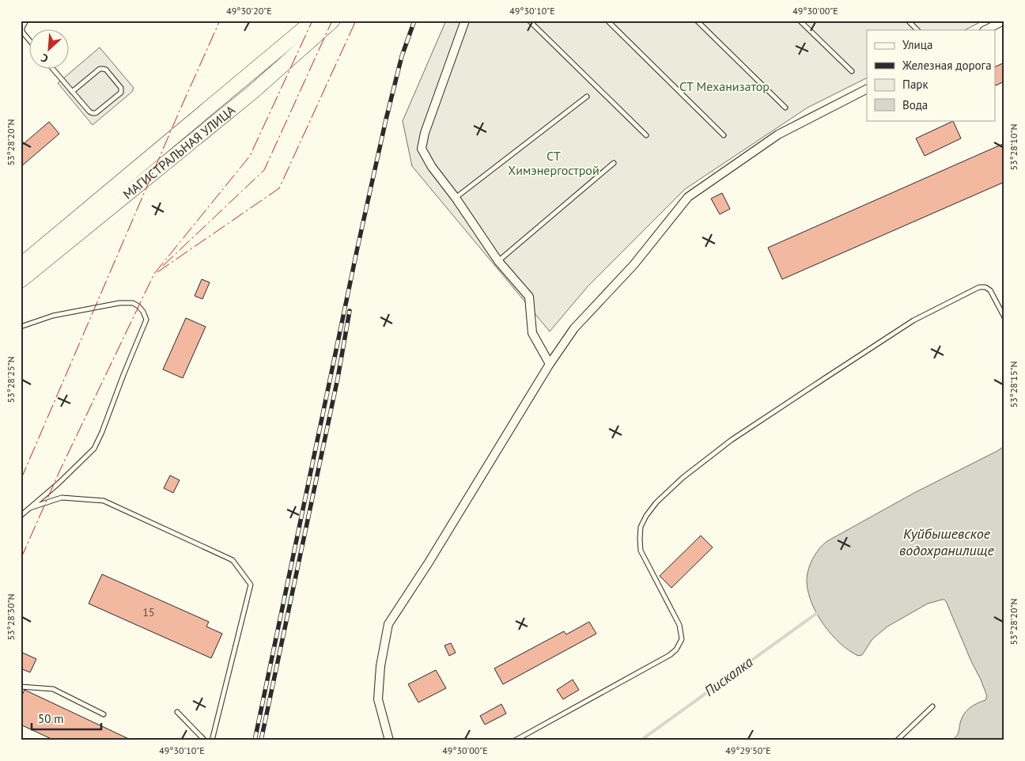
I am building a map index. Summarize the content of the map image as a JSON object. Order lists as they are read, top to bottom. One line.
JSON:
{"streets":{"highway":["МАГИСТРАЛЬНАЯ УЛИЦА"]},"water":["Куйбышевское водохранилище","Пискалка"],"parks":["СТ Механизатор","СТ Химэнергострой"],"house_numbers":["15"],"legend":["Улица","Железная дорога","Парк","Вода"],"scale_bar":"50 m","north":"bottom left","coordinates":["49°30'20\"E","49°30'10\"E","49°30'00\"E","53°28'20\"N","53°28'10\"N","53°28'25\"N","53°28'15\"N","53°28'30\"N","49°29'50\"E"]}
